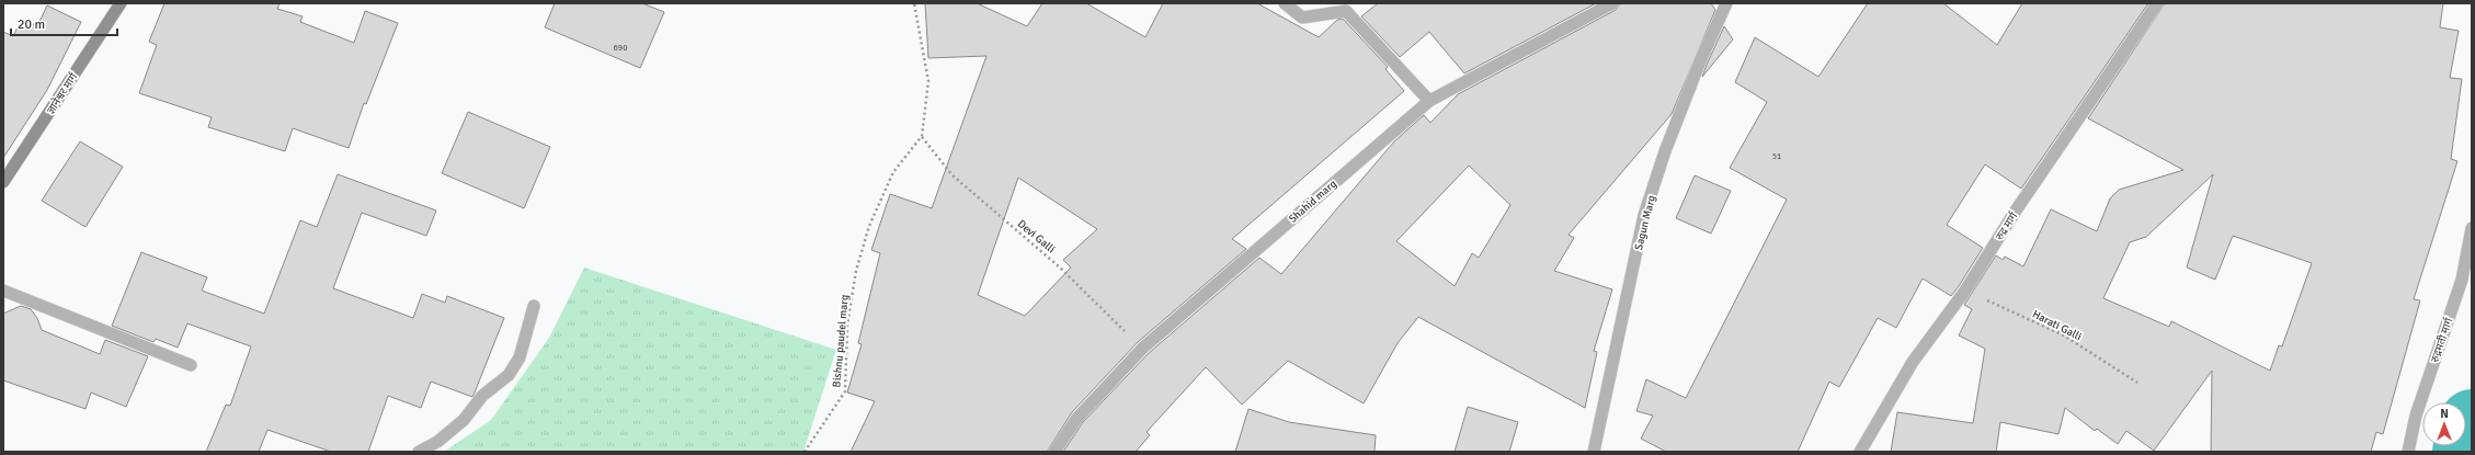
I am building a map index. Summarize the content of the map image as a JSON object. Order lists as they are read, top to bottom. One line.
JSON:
{"streets":{"main road":["ज्ञानेश्वर मार्ग"],"street":["Shahid marg","Sagun Marg","रुद्र मार्ग","रुद्रमती मार्ग"],"path":["Devi Galli","Harati Galli","Bishnu paudel marg"]},"crossings":[["Shahid marg","Devi Galli"],["रुद्र मार्ग","Harati Galli"],["Devi Galli","Bishnu paudel marg"]],"house_numbers":["690","51"],"scale_bar":"20 m","north":"top"}
